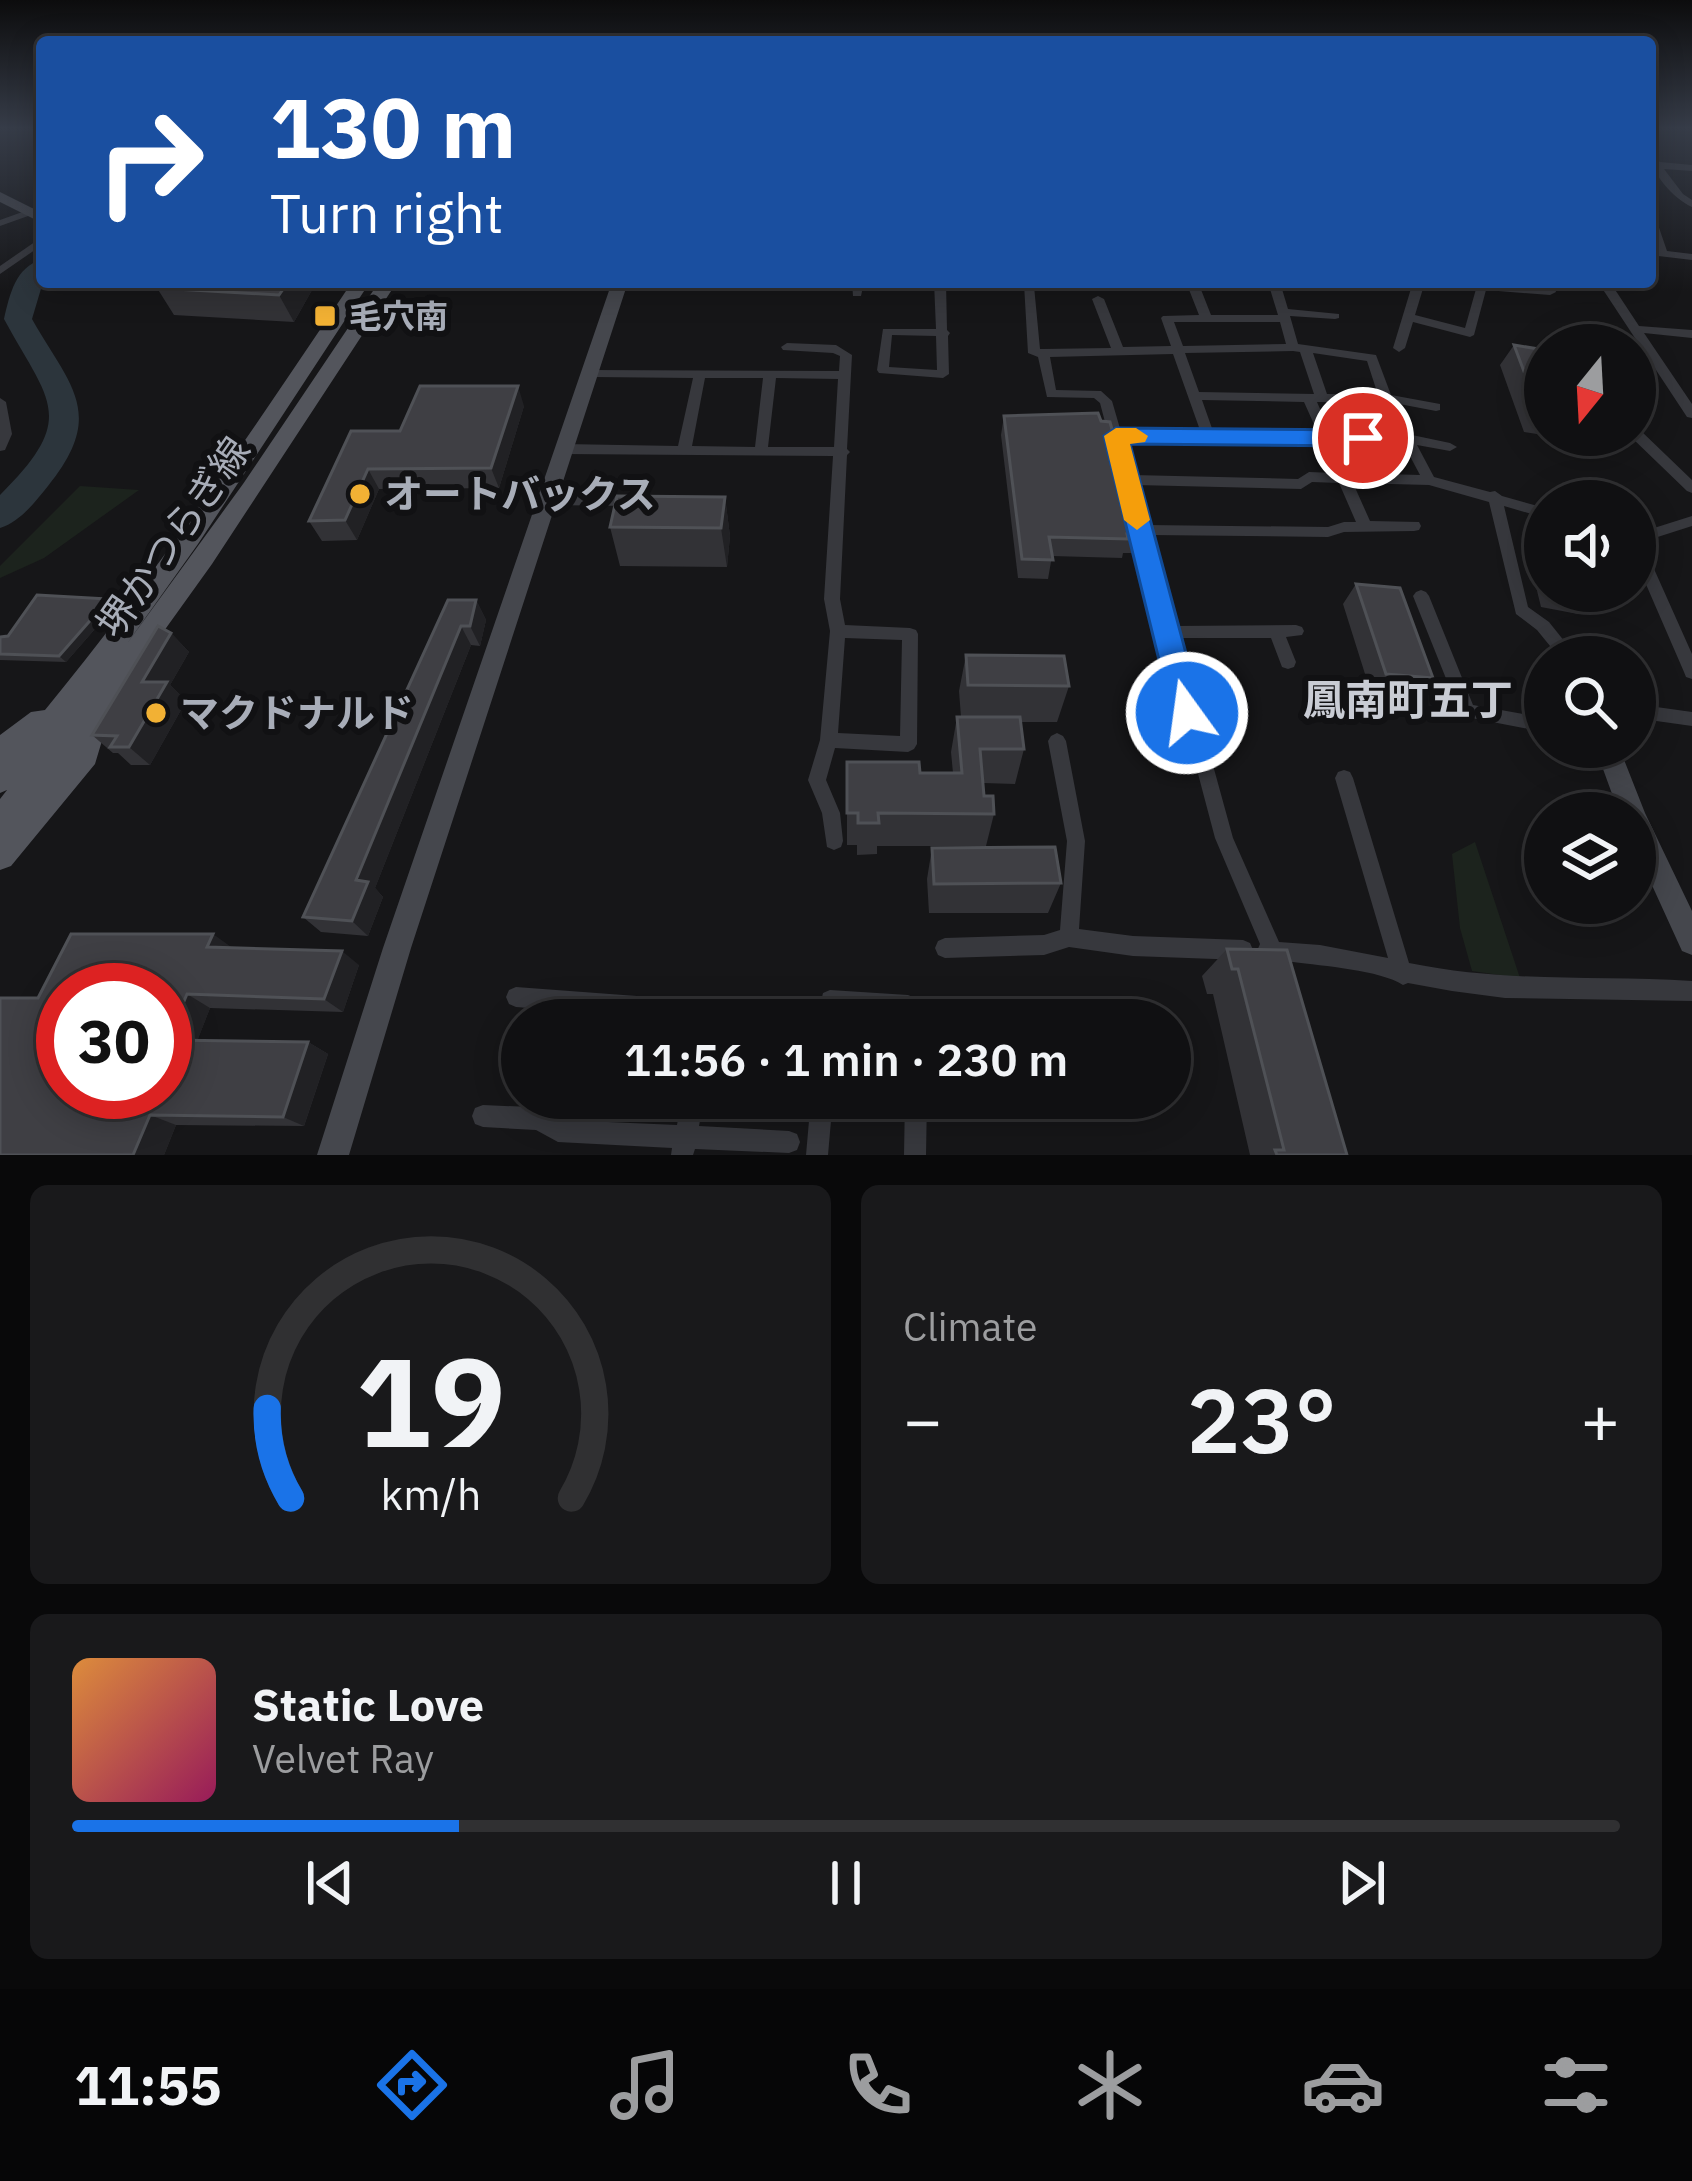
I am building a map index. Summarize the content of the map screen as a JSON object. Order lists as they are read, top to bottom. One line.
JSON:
{"streets":{"main road":["堺かつらぎ線"]},"districts":["鳳南町五丁"],"places":{"transit":["毛穴南"],"other":["オートバックス","マクドナルド"]},"north":"bottom","page":{"turn":["130 m","Turn right"],"limit":"30","trip":"11:56 · 1 min · 230 m","tile":"Climate","heat":["−","23°","+"],"song":["Static Love","Velvet Ray"],"tabs":"11:55","gauge":["19","km/h"]}}
